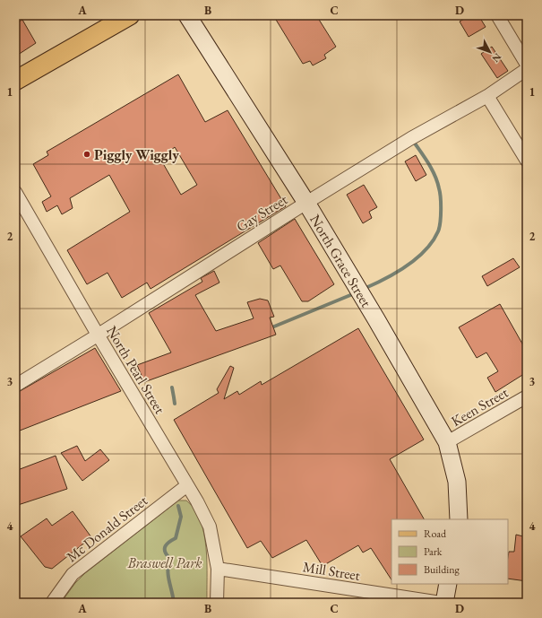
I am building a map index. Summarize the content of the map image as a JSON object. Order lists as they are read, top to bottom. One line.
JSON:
{"streets":{"main road":["North Grace Street"],"street":["Gay Street","North Pearl Street","Keen Street","Mc Donald Street","Mill Street"]},"crossings":[["Gay Street","North Grace Street"],["Gay Street","North Pearl Street"],["North Grace Street","Keen Street"],["North Pearl Street","Mc Donald Street"],["North Pearl Street","Mill Street"]],"parks":["Braswell Park"],"places":["Piggly Wiggly"],"legend":["Road","Park","Building"],"north":"bottom right","grid":{"columns":["A","B","C","D"],"rows":["1","2","3","4"]}}
